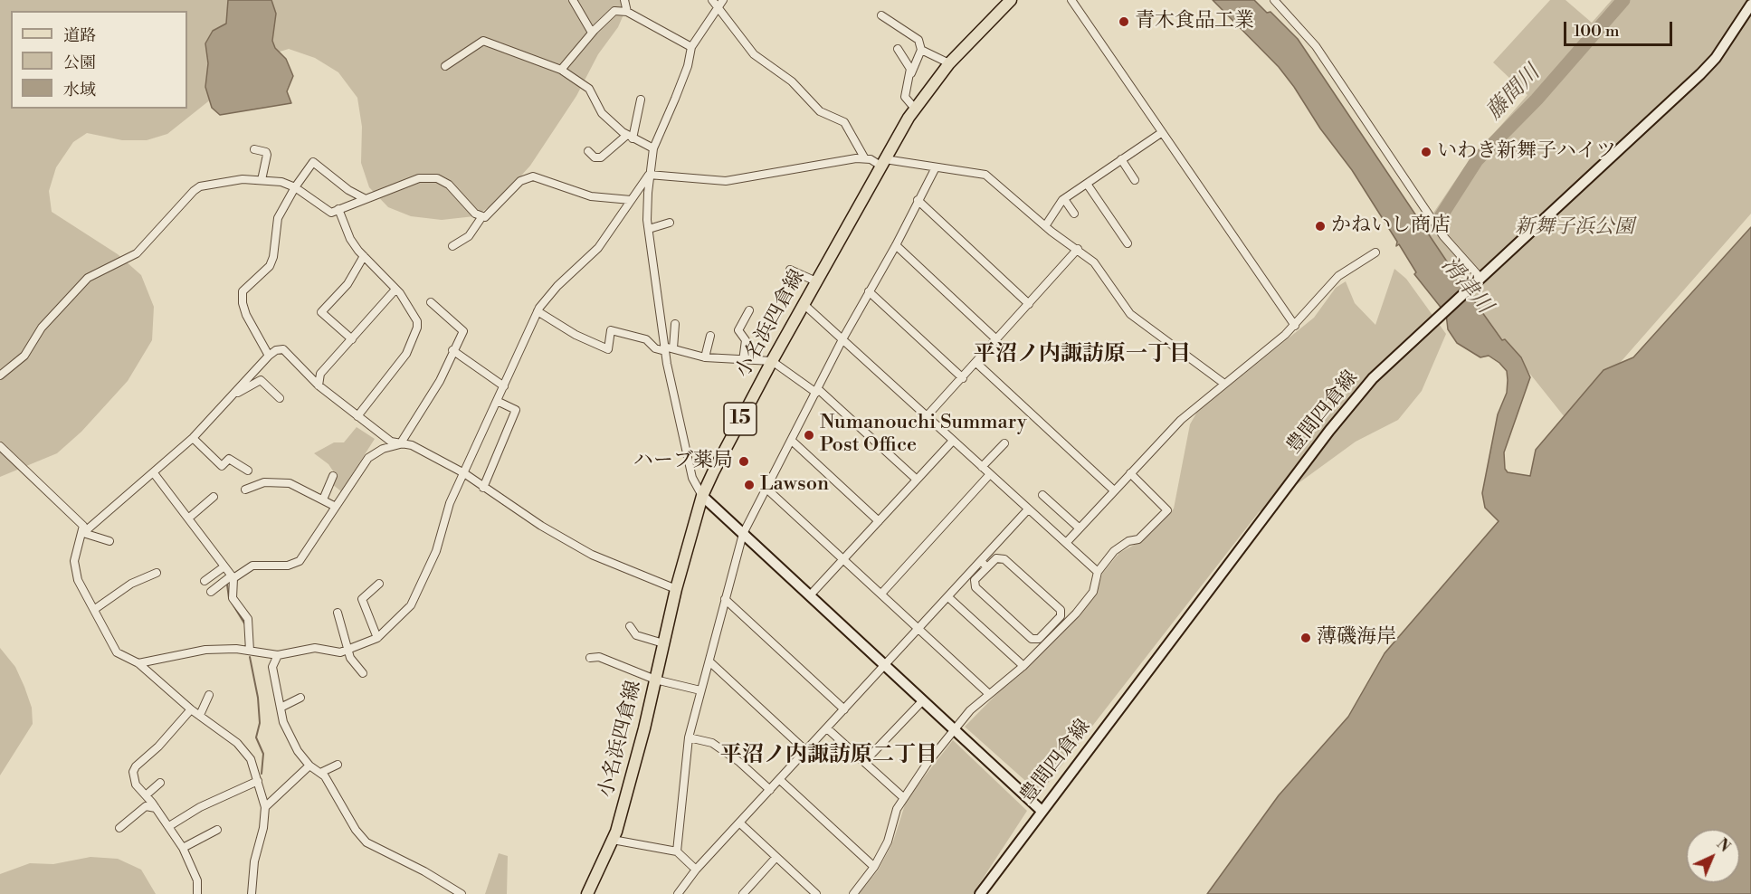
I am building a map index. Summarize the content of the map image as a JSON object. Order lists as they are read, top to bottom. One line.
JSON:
{"streets":{"main road":["小名浜四倉線","豊間四倉線","15"]},"districts":["平沼ノ内諏訪原一丁目","平沼ノ内諏訪原二丁目"],"water":["藤間川","滑津川"],"parks":["新舞子浜公園"],"places":["青木食品工業","いわき新舞子ハイツ","かねいし商店","Numanouchi Summary Post Office","ハーブ薬局","Lawson","薄磯海岸"],"legend":["道路","公園","水域"],"scale_bar":"100 m","north":"top right"}
